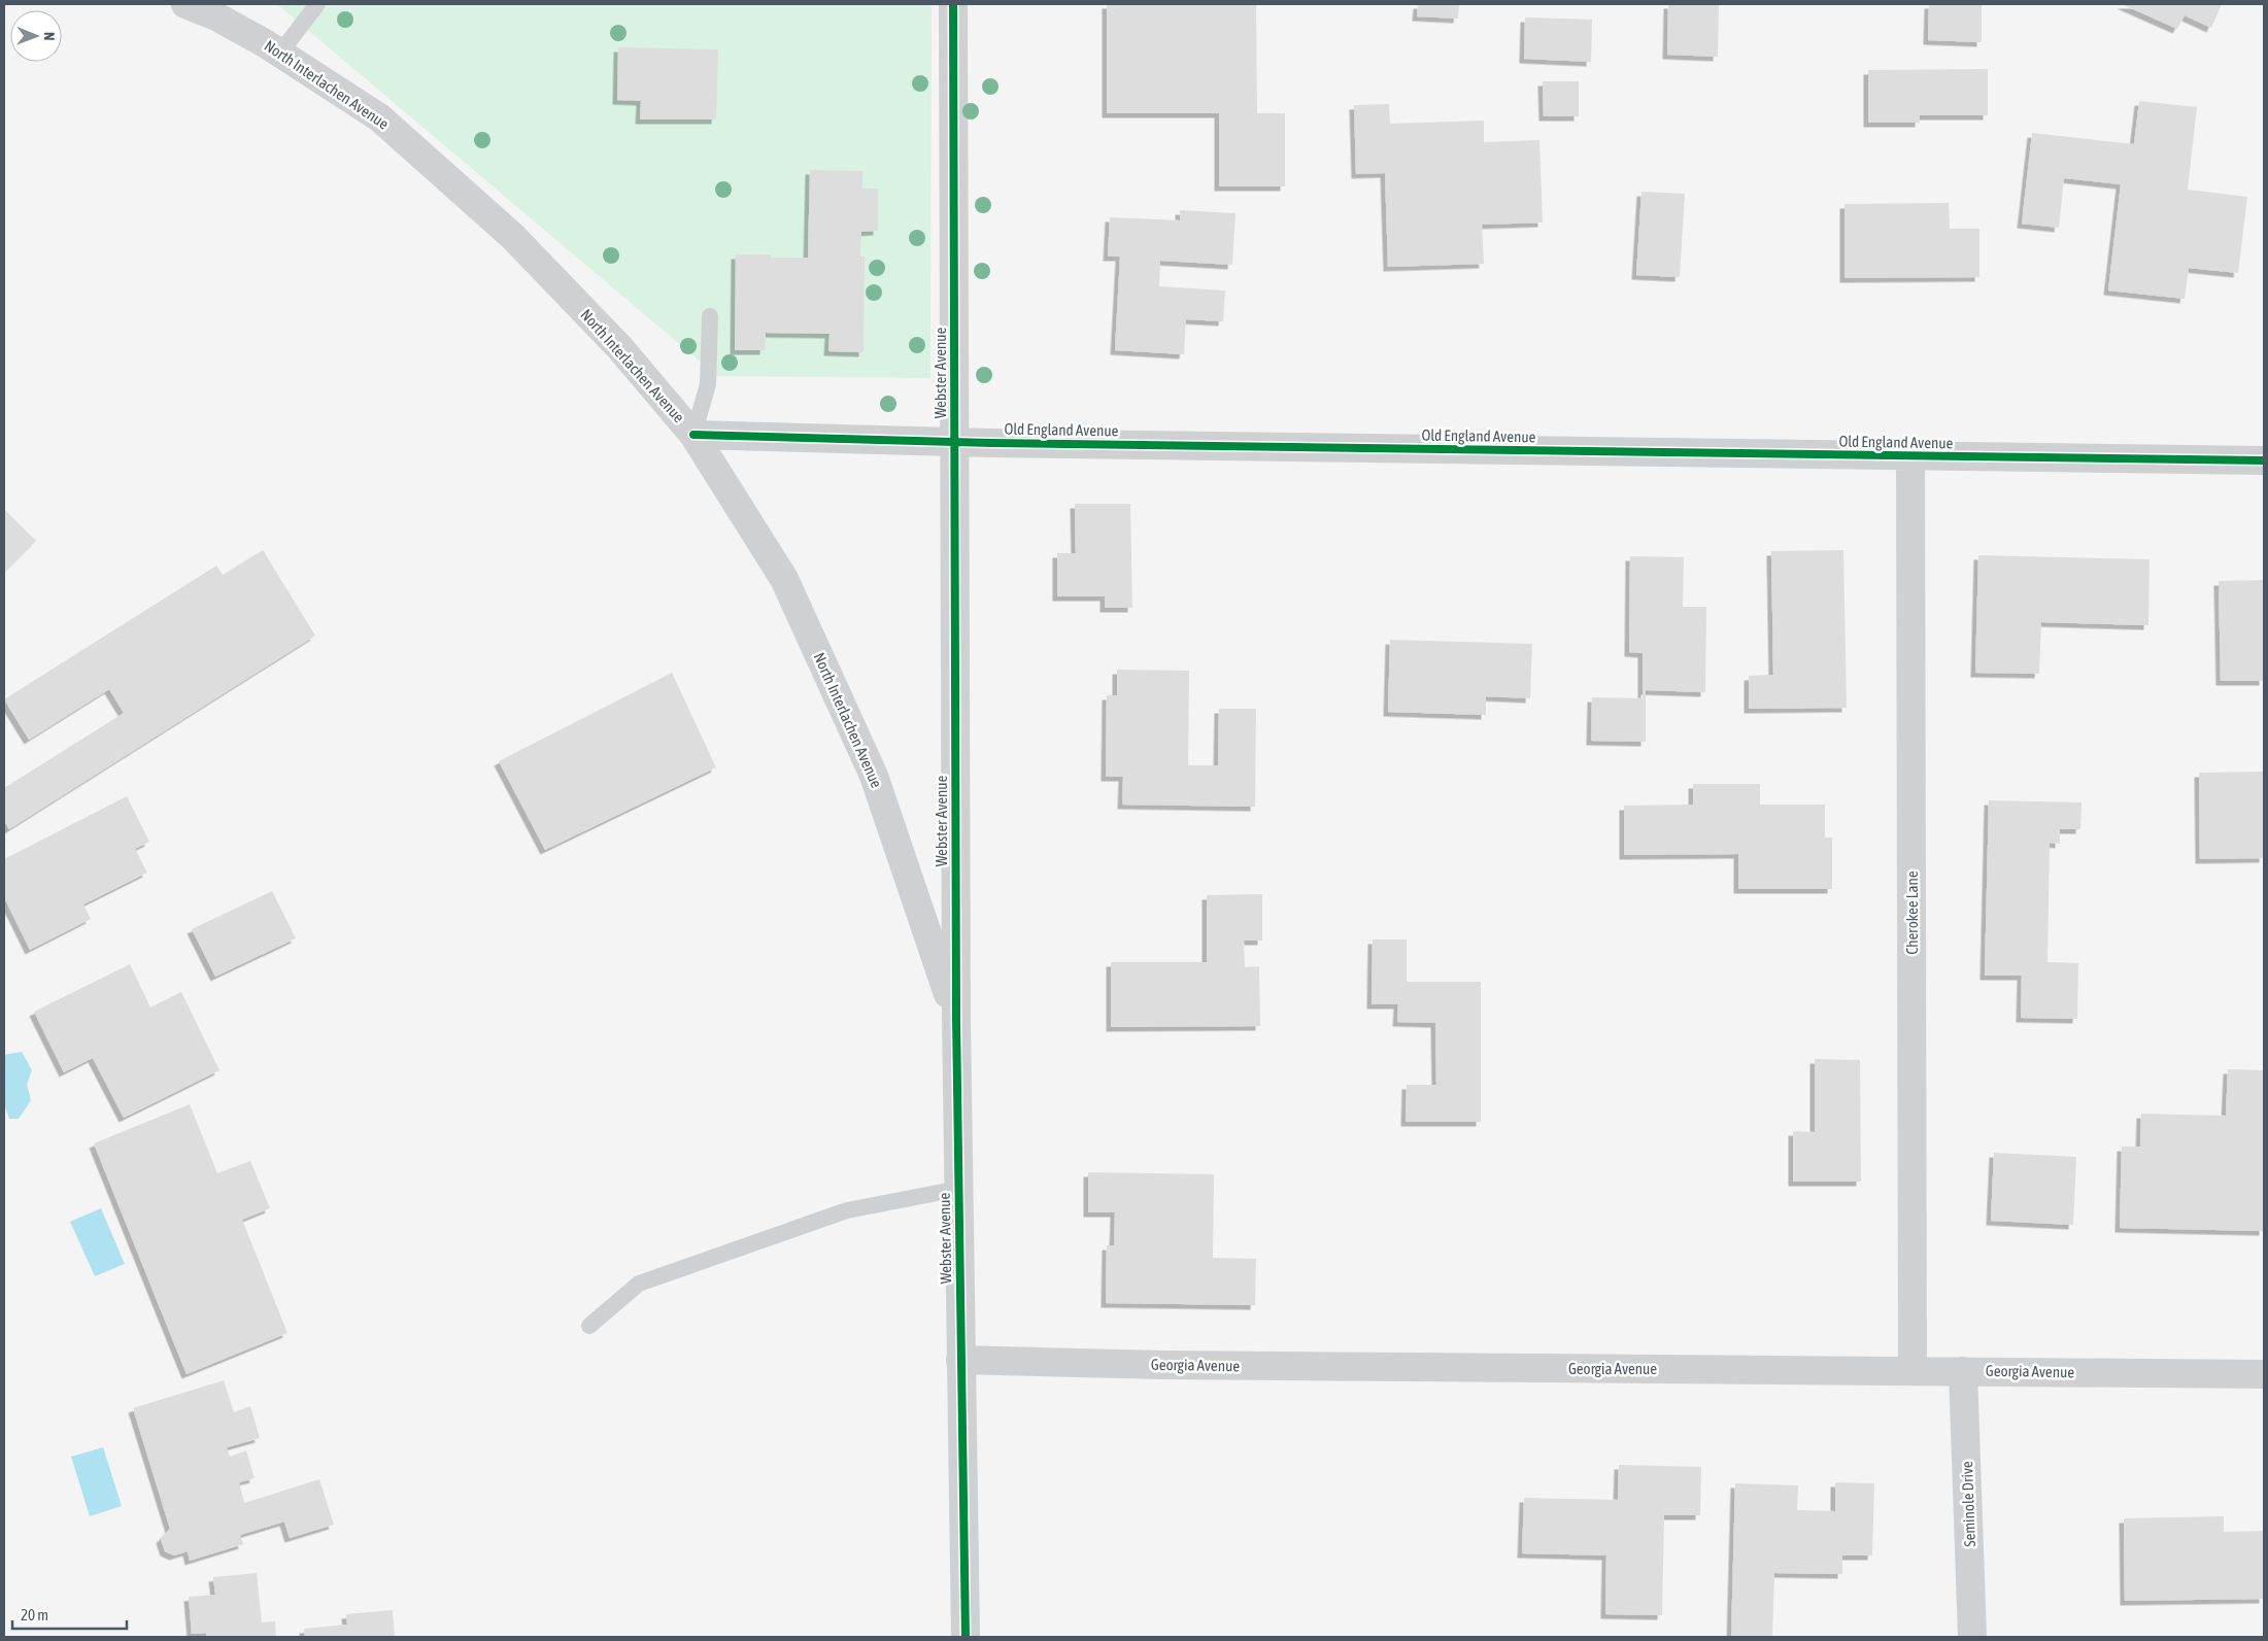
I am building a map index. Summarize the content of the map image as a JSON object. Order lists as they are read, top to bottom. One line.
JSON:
{"streets":{"street":["North Interlachen Avenue","Webster Avenue","Old England Avenue","Cherokee Lane","Georgia Avenue","Seminole Drive"]},"crossings":[["North Interlachen Avenue","Webster Avenue"],["North Interlachen Avenue","Old England Avenue"],["Webster Avenue","Old England Avenue"],["Webster Avenue","Georgia Avenue"],["Old England Avenue","Cherokee Lane"],["Cherokee Lane","Georgia Avenue"],["Georgia Avenue","Seminole Drive"]],"scale_bar":"20 m","north":"right"}
